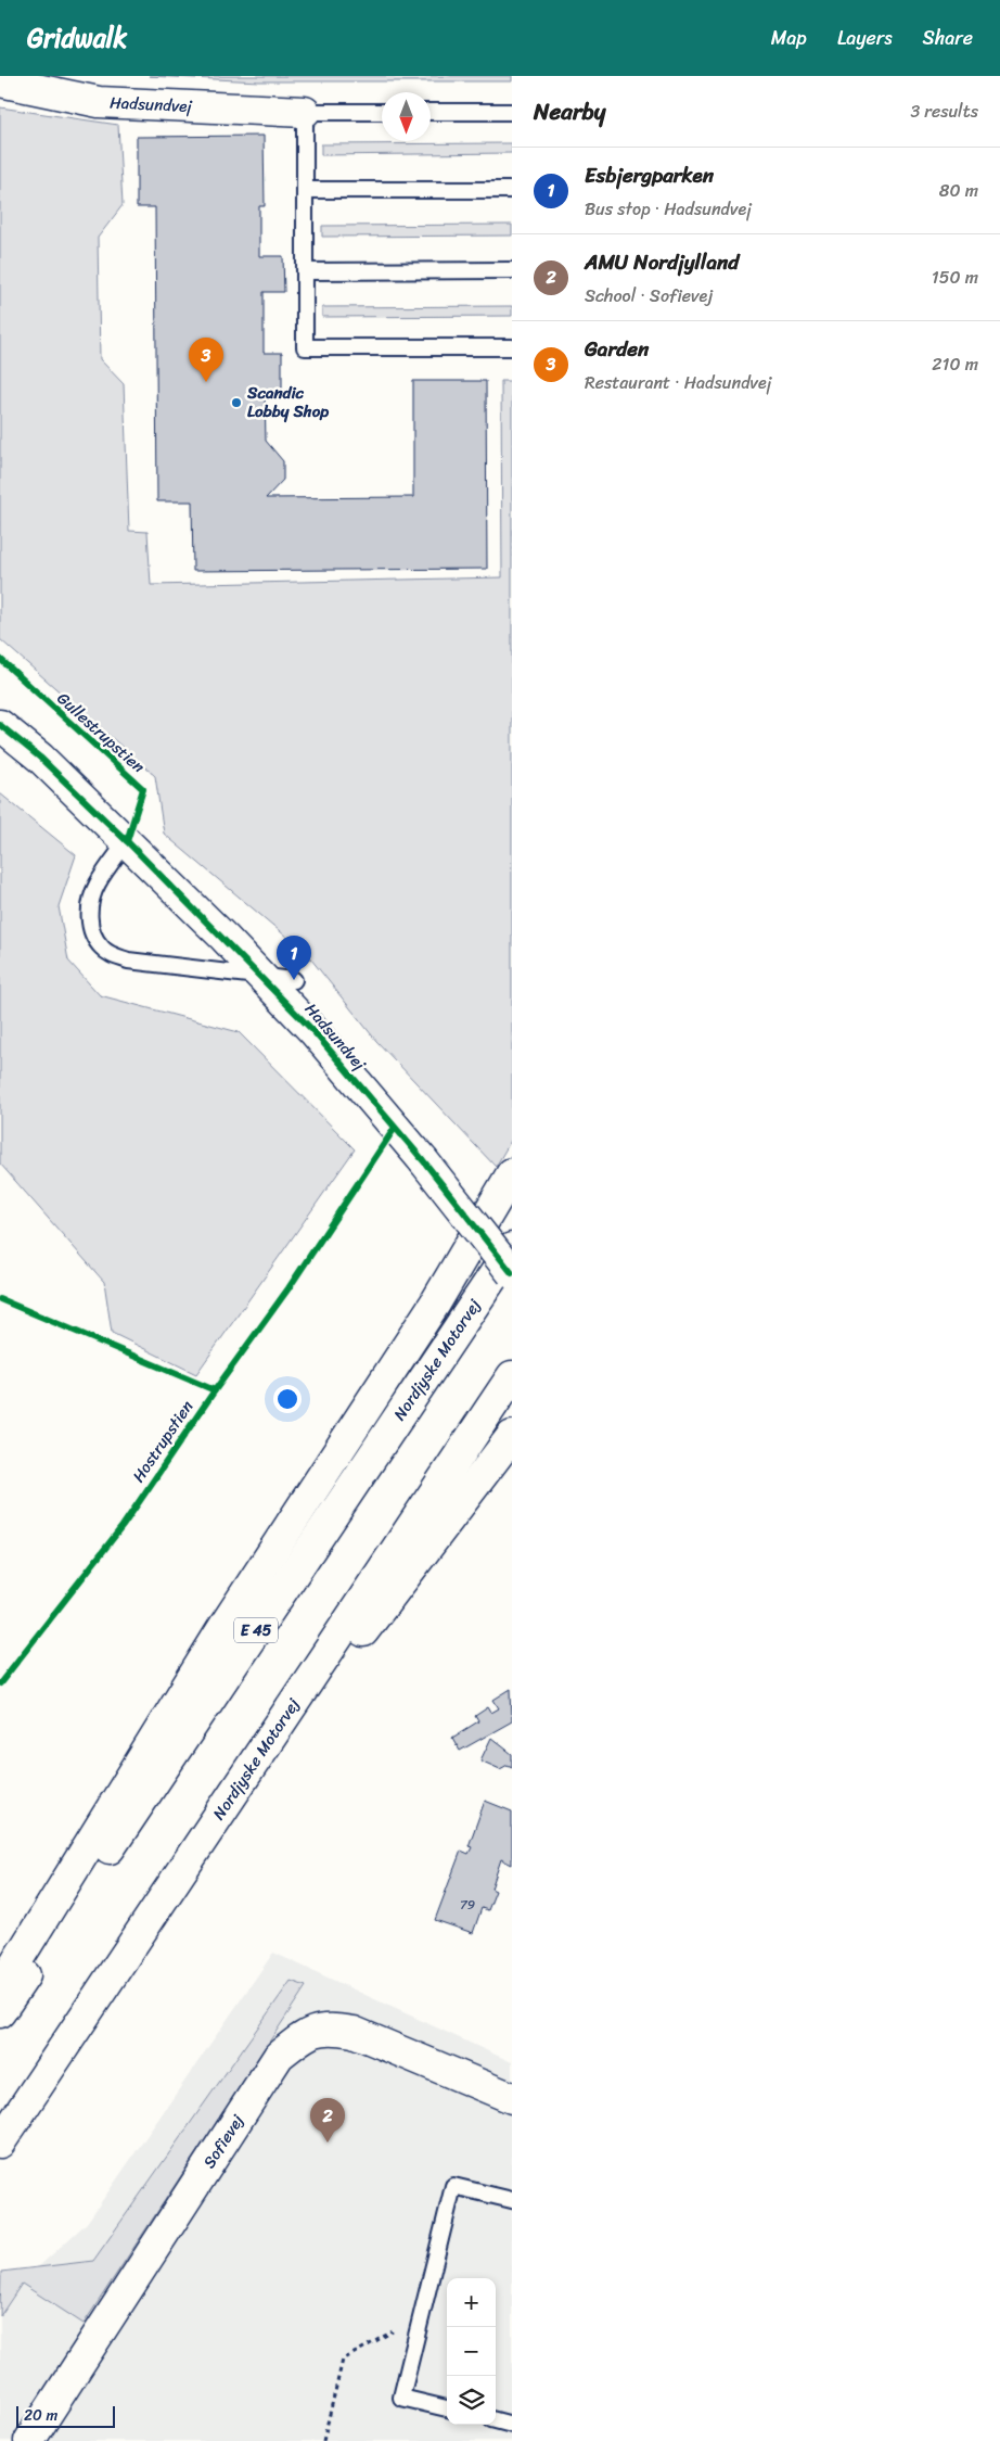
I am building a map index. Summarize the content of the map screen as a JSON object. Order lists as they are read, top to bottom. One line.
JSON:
{"streets":{"main road":["Hadsundvej","Nordjyske Motorvej","E 45","Sofievej"],"cycle path":["Gullestrupstien","Hostrupstien"]},"places":["Scandic Lobby Shop"],"house_numbers":["79"],"scale_bar":"20 m","north":"bottom","page":{"header":"Gridwalk","nav":["Map","Layers","Share"],"heading":["Nearby","3 results"],"list":[{"mark":"1","name":"Esbjergparken","note":"Bus stop · Hadsundvej","value":"80 m"},{"mark":"2","name":"AMU Nordjylland","note":"School · Sofievej","value":"150 m"},{"mark":"3","name":"Garden","note":"Restaurant · Hadsundvej","value":"210 m"}],"pins":["3","1","2"],"map_buttons":["+","−"],"scale":"20 m"}}
